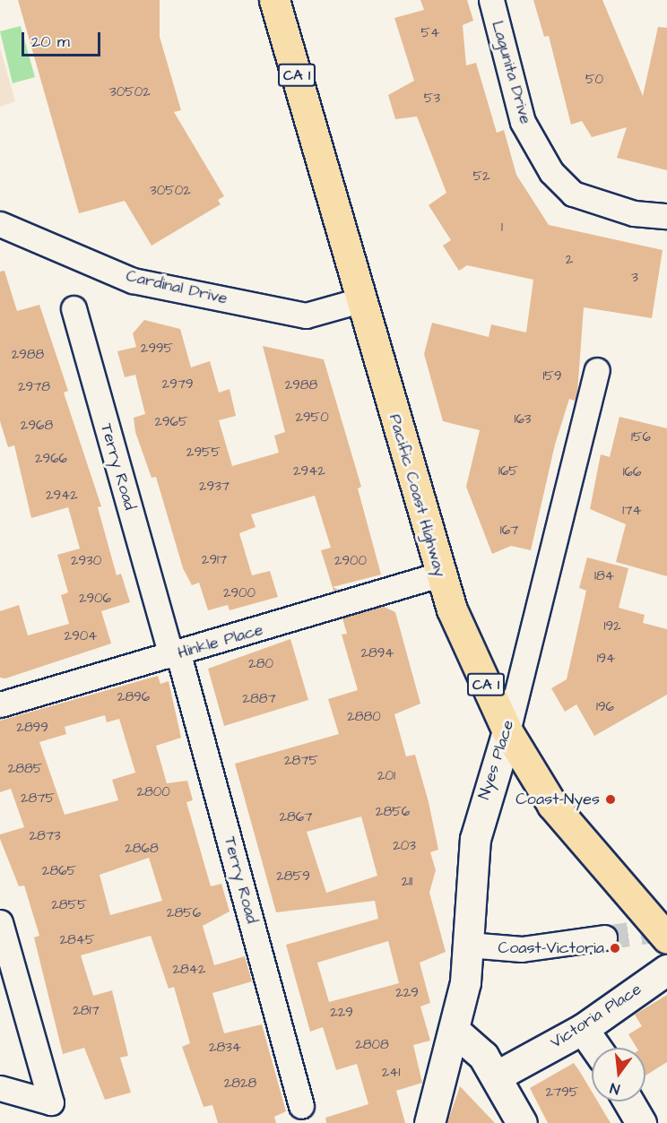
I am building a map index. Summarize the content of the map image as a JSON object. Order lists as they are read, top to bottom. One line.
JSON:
{"streets":{"highway":["CA 1","Pacific Coast Highway"],"street":["Lagunita Drive","Cardinal Drive","Terry Road","Hinkle Place","Nyes Place","Victoria Place"]},"crossings":[["Cardinal Drive","Pacific Coast Highway"],["Terry Road","Hinkle Place"],["Pacific Coast Highway","Hinkle Place"],["Pacific Coast Highway","Nyes Place"]],"places":["Coast-Nyes","Coast-Victoria"],"house_numbers":["54","50","30502","53","52","30502","1","2","3","2995","2988","159","2979","2988","2978","2950","163","2965","2968","156","2955","2966","2942","165","166","2937","2942","174","167","2917","2930","2900","184","2900","2906","192","2904","2894","194","280","2896","2887","196","2880","2899","2875","2885","201","2800","2875","2856","2867","2873","203","2868","2865","2859","211","2855","2856","2845","2842","229","2817","229","2808","2834","241","2828","2795"],"scale_bar":"20 m","north":"bottom"}
